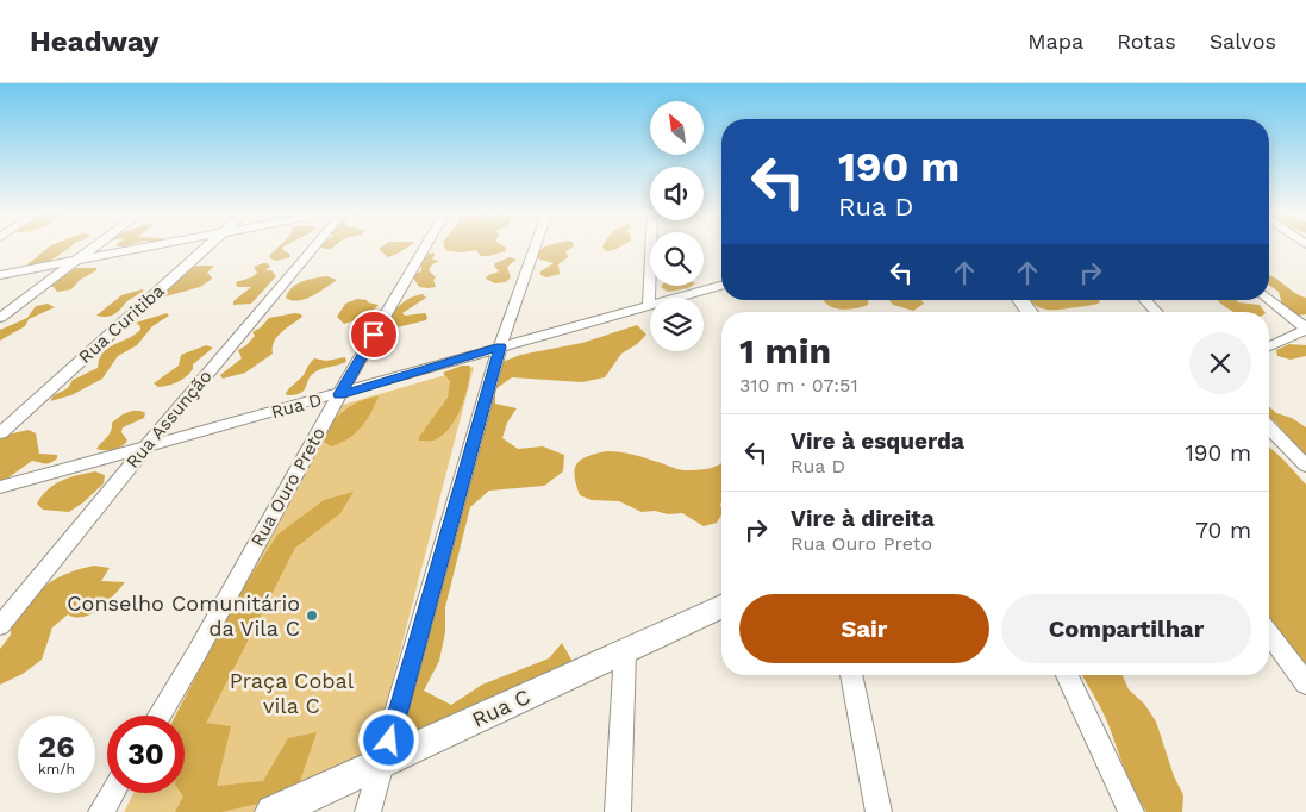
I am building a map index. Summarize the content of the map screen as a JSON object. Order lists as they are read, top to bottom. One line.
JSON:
{"streets":{"street":["Rua Curitiba","Rua D","Rua Assunção","Rua Ouro Preto","Rua C"]},"crossings":[["Rua D","Rua Assunção"],["Rua D","Rua Ouro Preto"]],"parks":["Praça Cobal vila C"],"places":["Conselho Comunitário da Vila C"],"north":"top left","page":{"header":"Headway","nav":["Mapa","Rotas","Salvos"],"turn":["190 m","Rua D"],"heading":["1 min","310 m · 07:51"],"list":[{"name":"Vire à esquerda","note":"Rua D","value":"190 m"},{"name":"Vire à direita","note":"Rua Ouro Preto","value":"70 m"}],"buttons":["Sair","Compartilhar"],"speed":"26 km/h","limit":"30"}}
